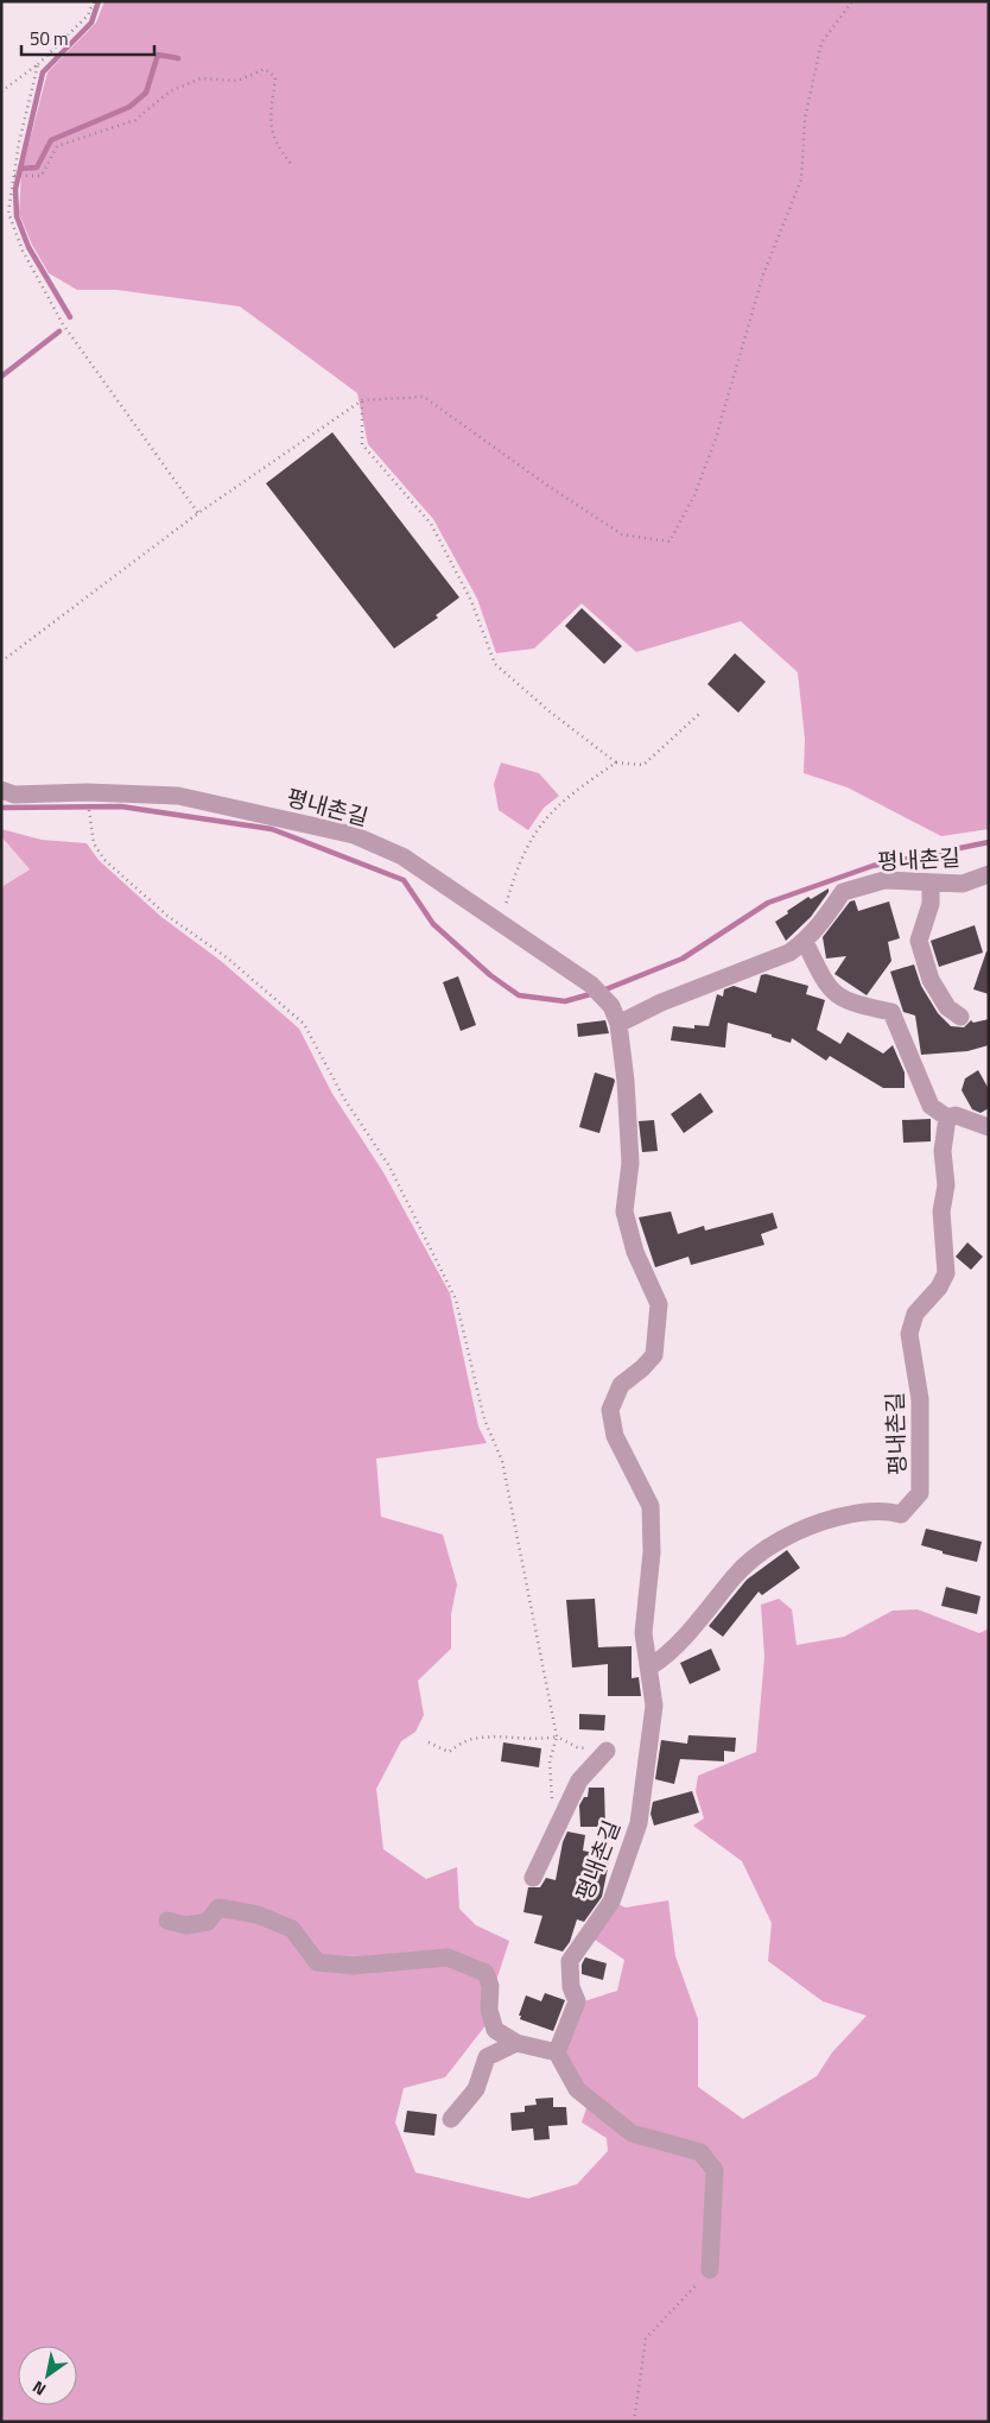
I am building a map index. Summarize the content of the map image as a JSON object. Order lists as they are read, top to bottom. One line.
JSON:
{"streets":{"street":["평내촌길"]},"scale_bar":"50 m","north":"bottom left"}
